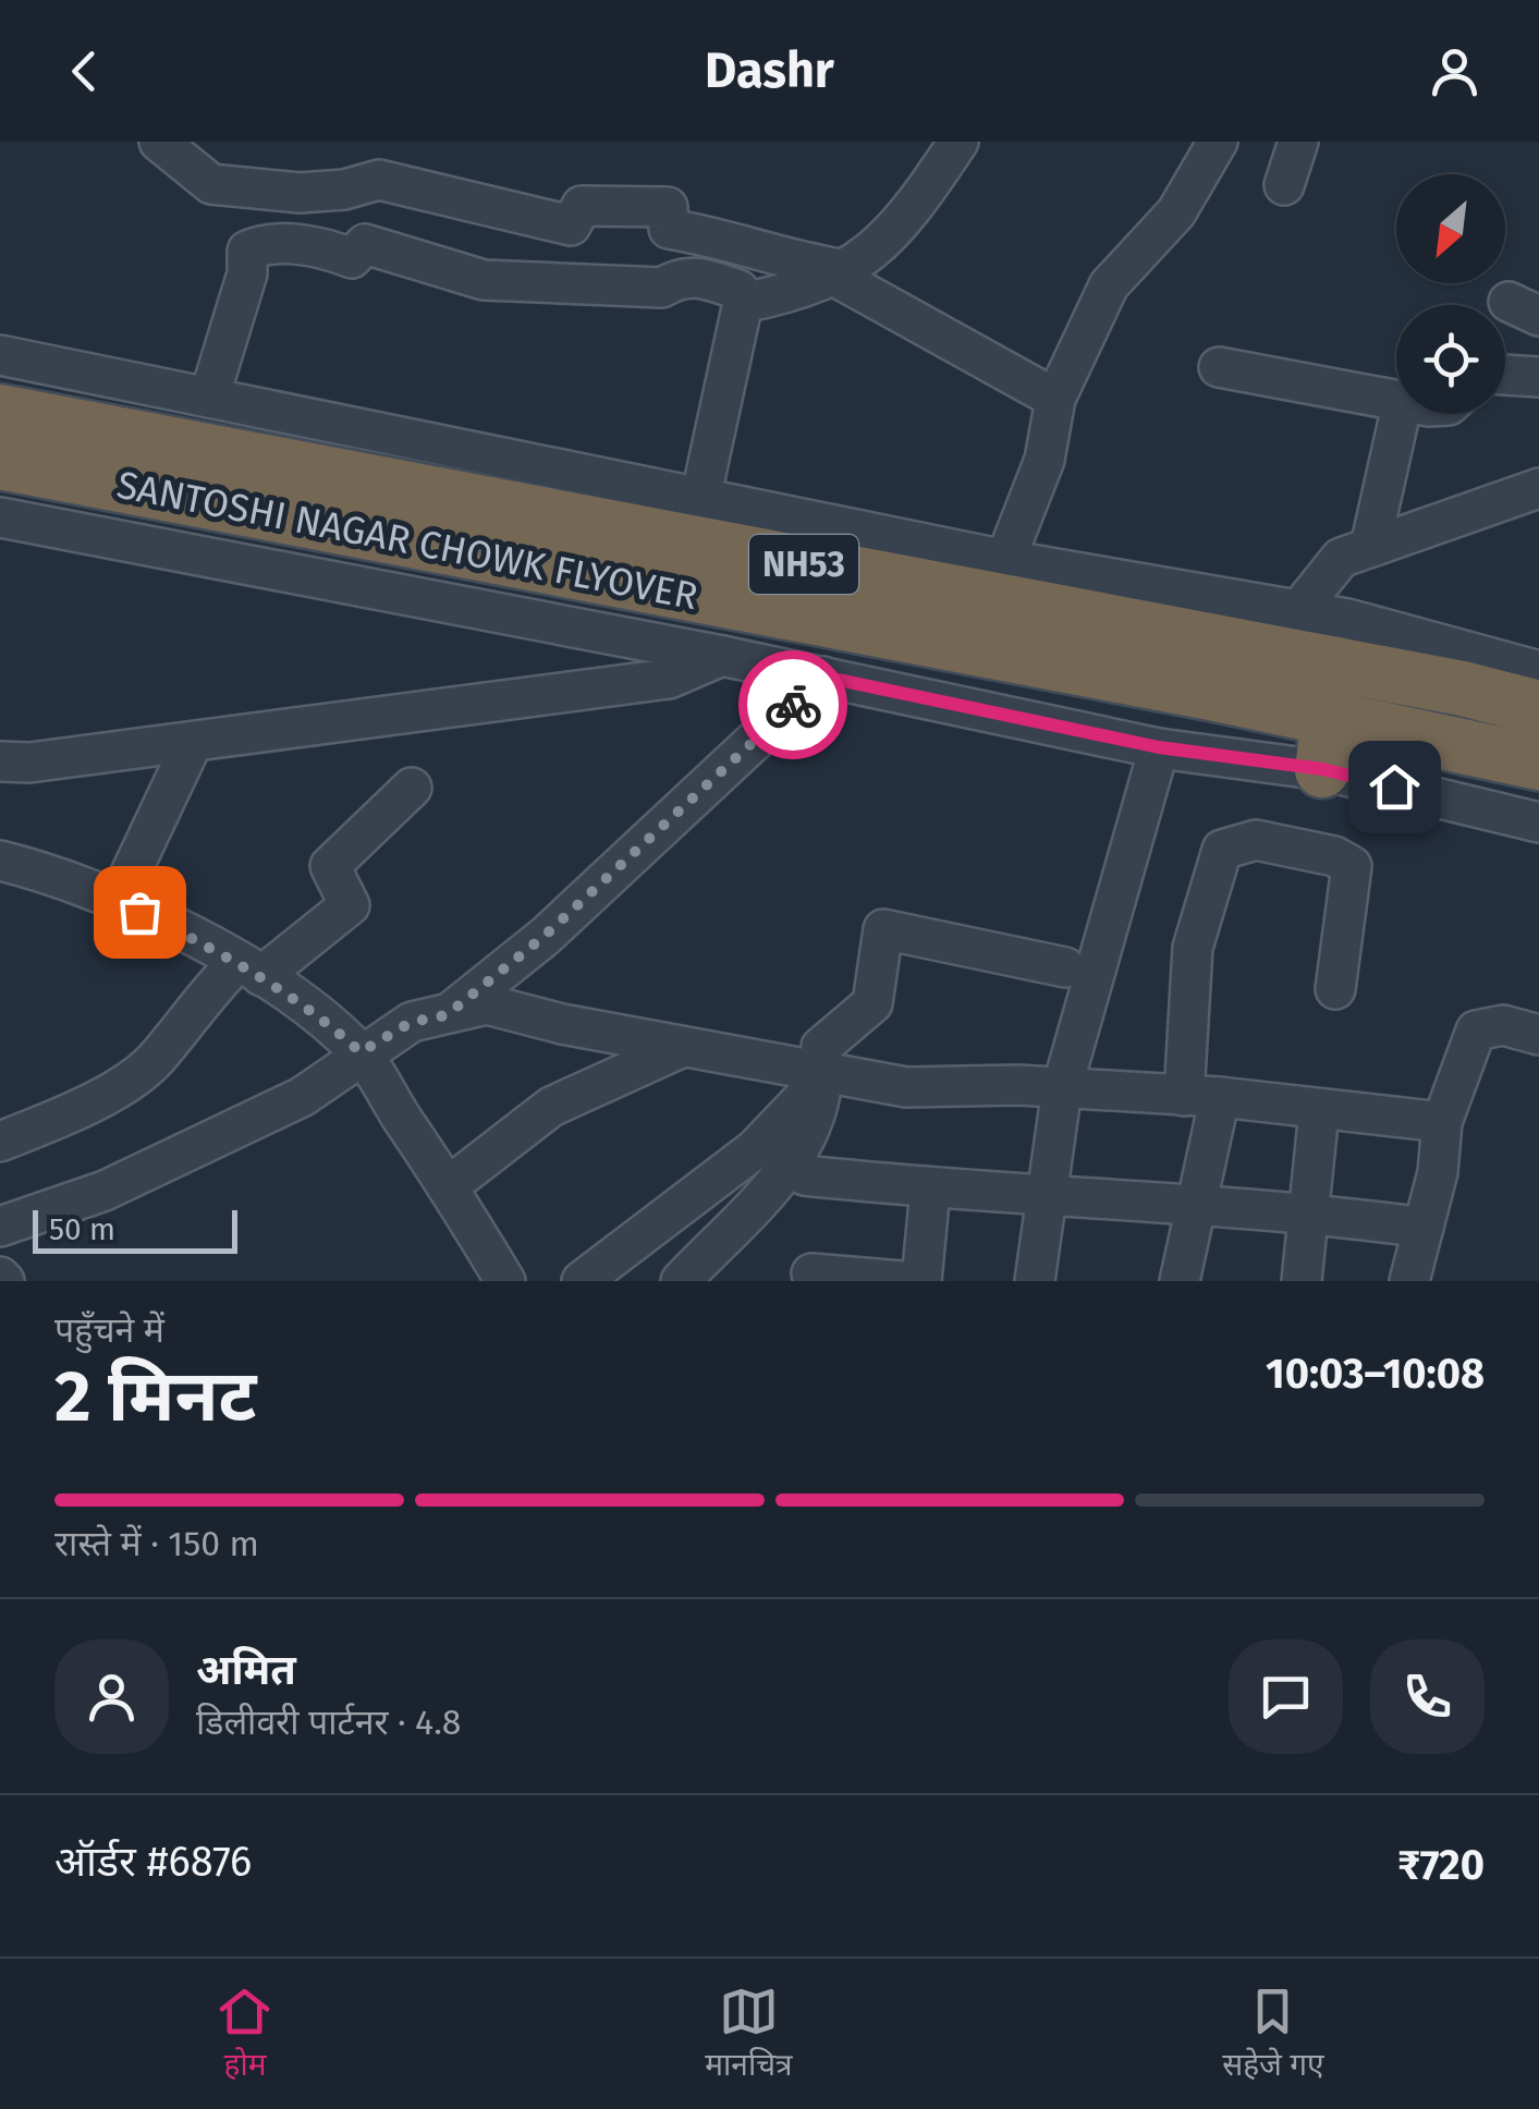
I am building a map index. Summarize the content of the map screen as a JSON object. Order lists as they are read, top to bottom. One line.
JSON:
{"streets":{"highway":["SANTOSHI NAGAR CHOWK FLYOVER","NH53"]},"crossings":[["SANTOSHI NAGAR CHOWK FLYOVER","NH53"]],"scale_bar":"50 m","north":"bottom left","page":{"header":"Dashr","scale":"50 m","heading":["2 मिनट","पहुँचने में","10:03–10:08"],"panel":["अमित","डिलीवरी पार्टनर · 4.8","ऑर्डर #6876","₹720"],"bar":"रास्ते में · 150 m","tabs":["होम","मानचित्र","सहेजे गए"]}}
